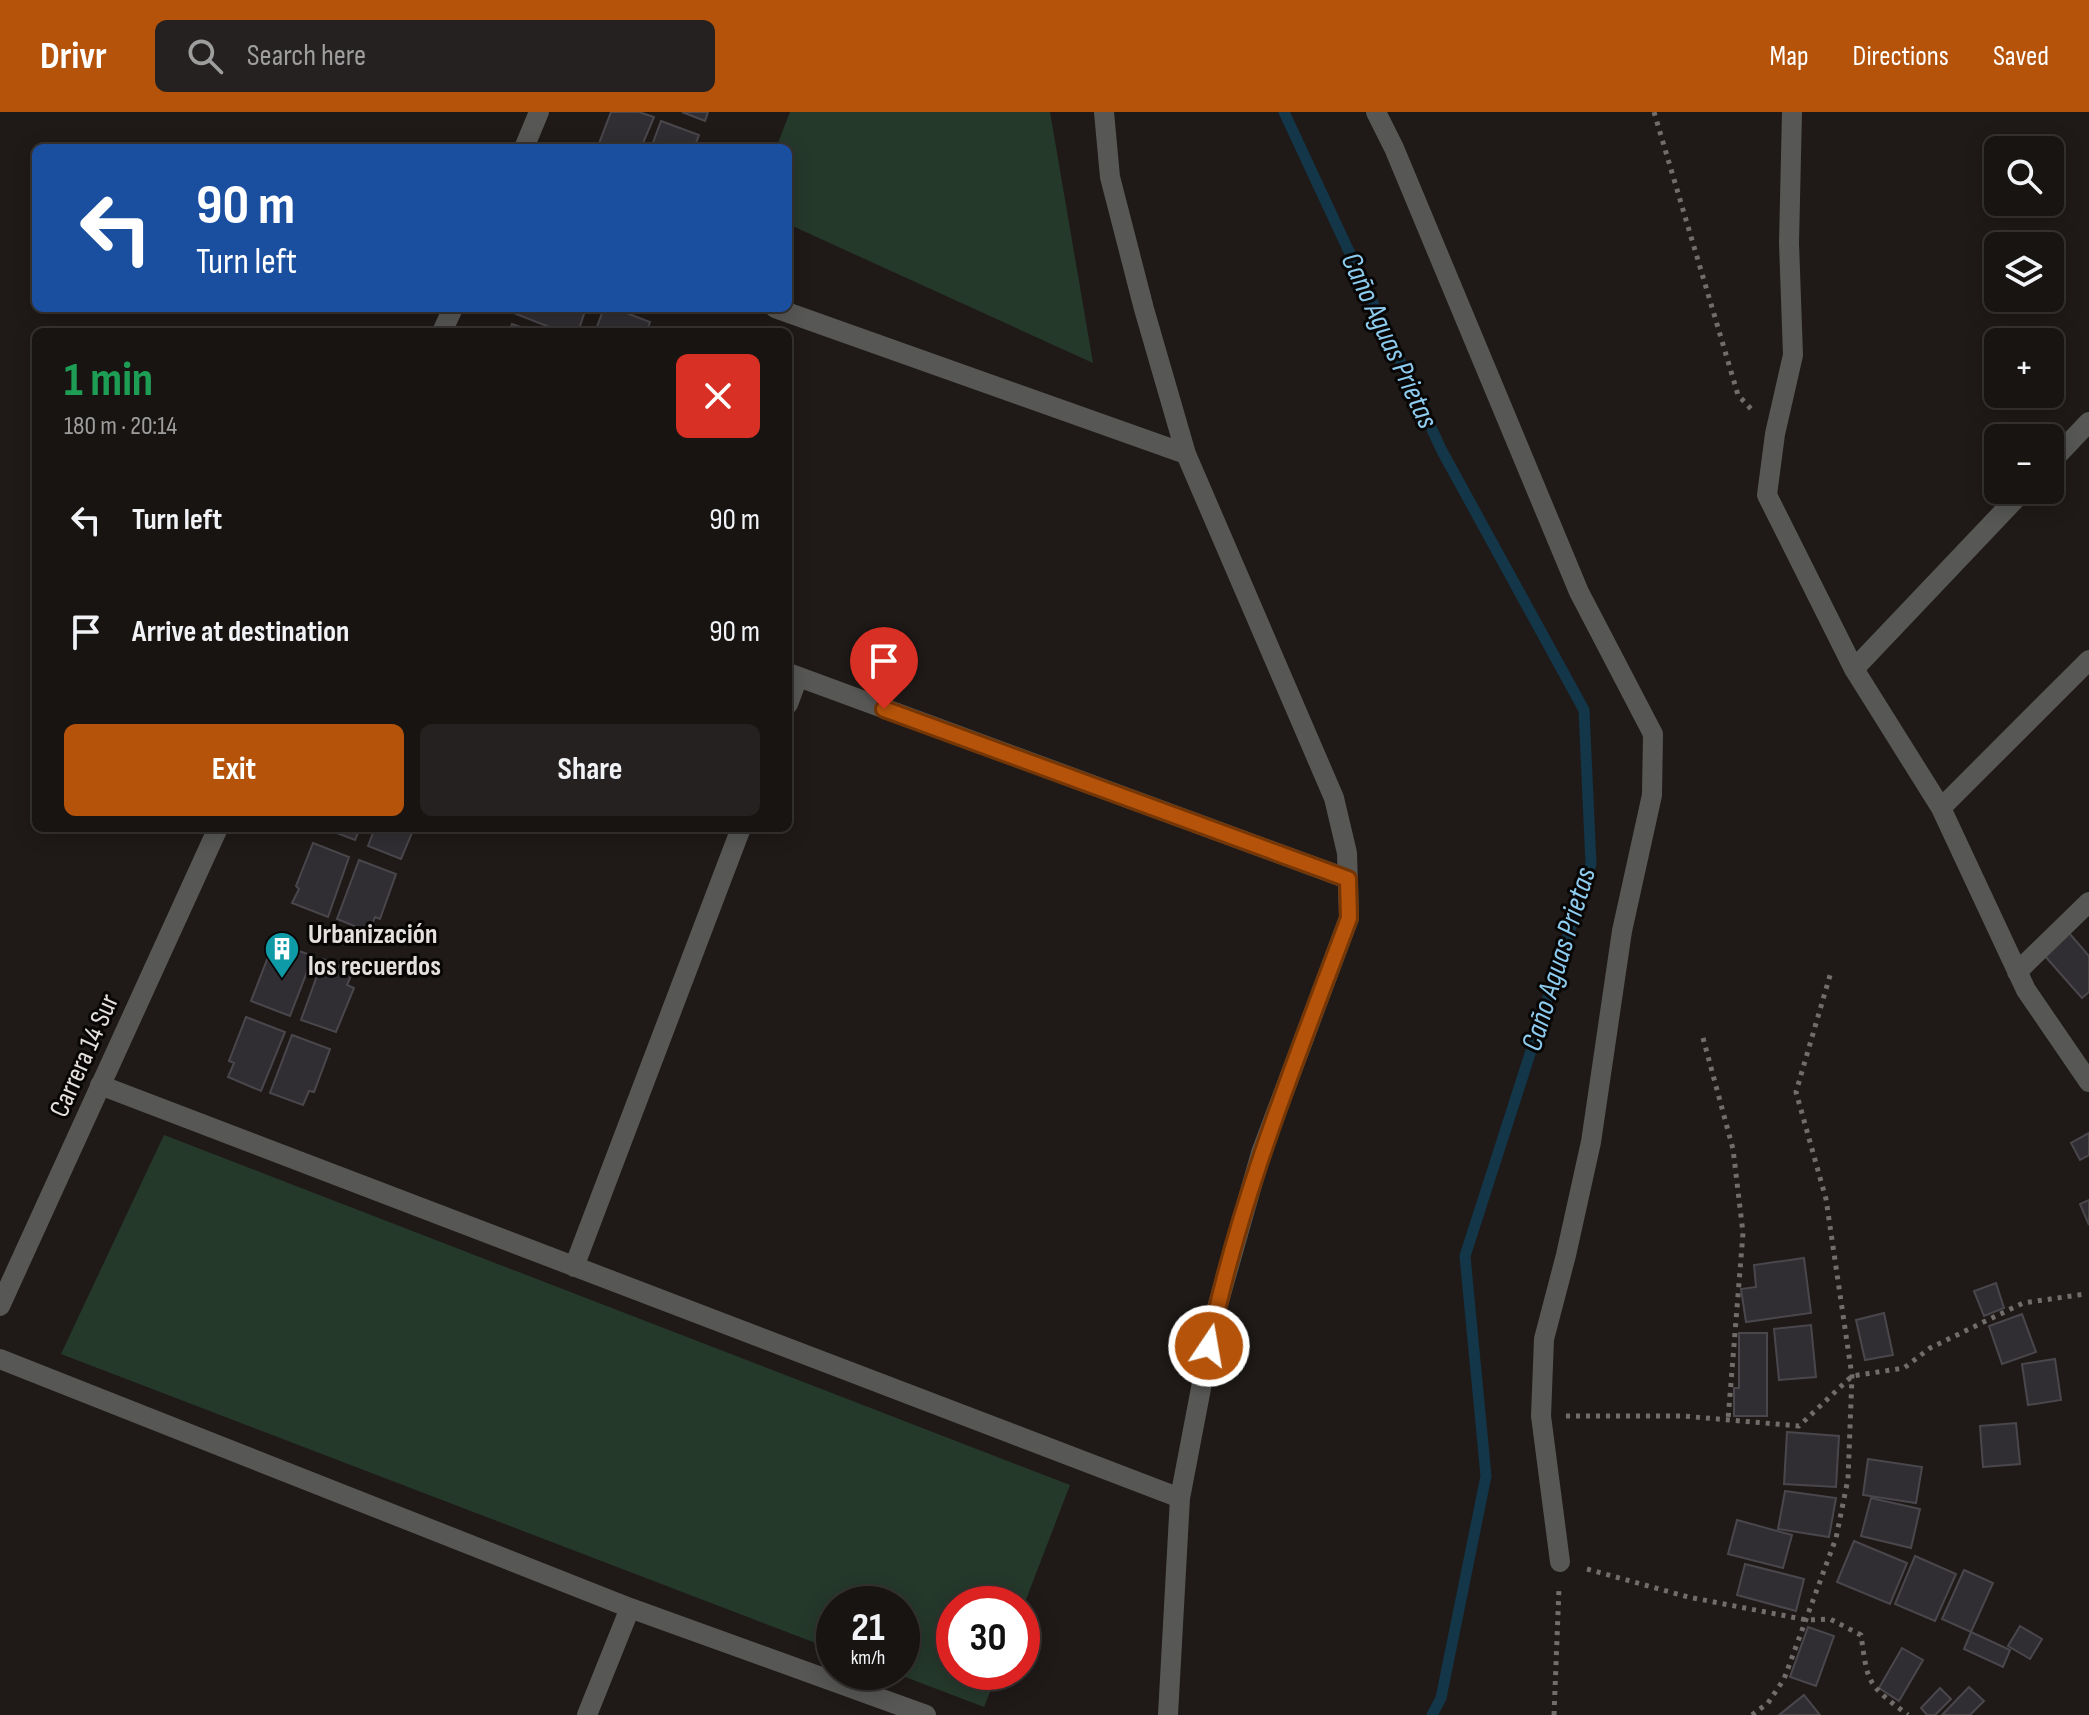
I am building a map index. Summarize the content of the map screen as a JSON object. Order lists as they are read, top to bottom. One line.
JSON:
{"streets":{"street":["Carrera 14 Sur"]},"water":["Caño Aguas Prietas"],"places":{"building":["Urbanización los recuerdos"]},"page":{"header":"Drivr","search":"Search here","nav":["Map","Directions","Saved"],"map_buttons":["+","−"],"turn":["90 m","Turn left"],"heading":["1 min","180 m · 20:14"],"list":[{"name":"Turn left","value":"90 m"},{"name":"Arrive at destination","value":"90 m"}],"buttons":["Exit","Share"],"speed":"21 km/h","limit":"30"}}
